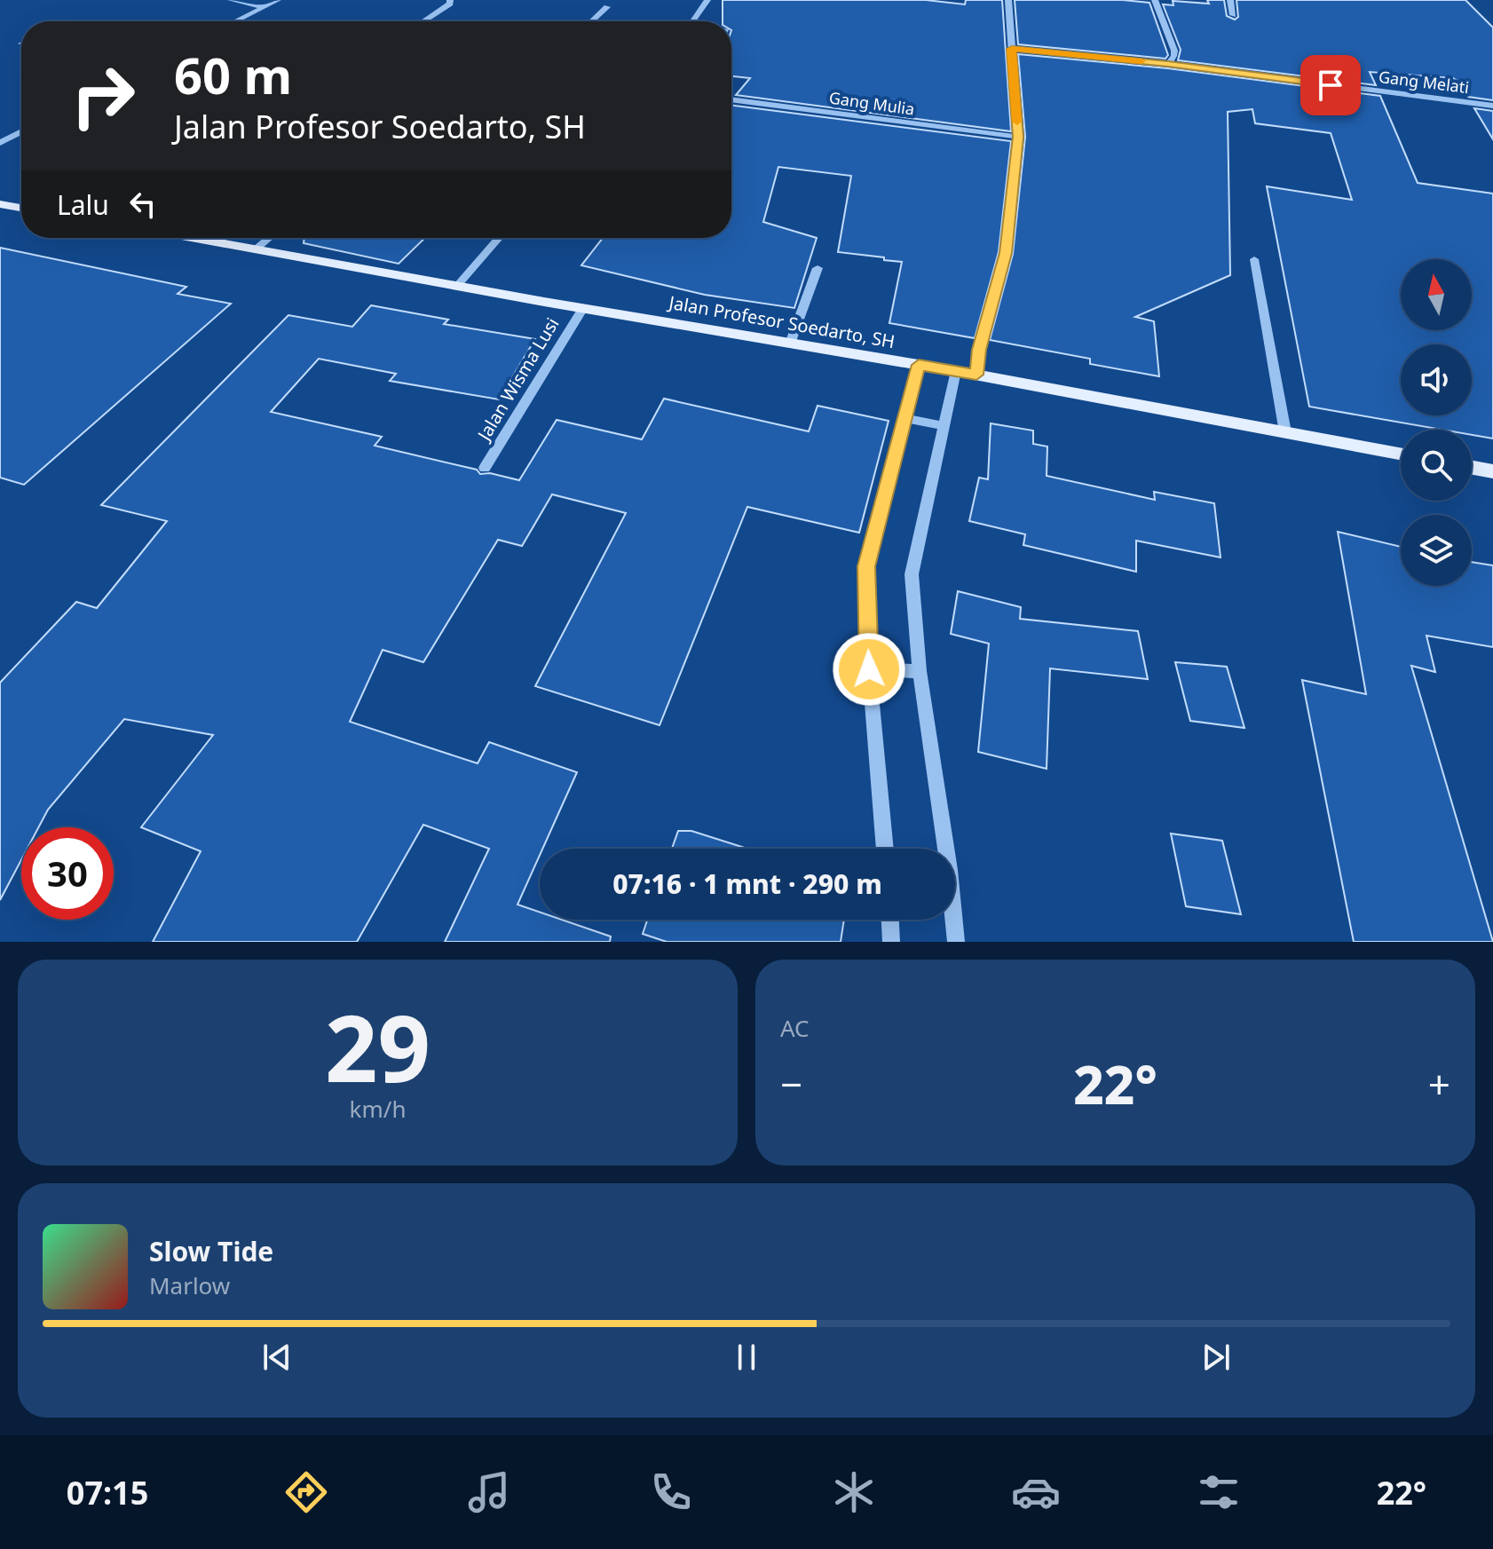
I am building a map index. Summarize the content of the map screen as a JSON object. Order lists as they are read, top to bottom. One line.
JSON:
{"streets":{"main road":["Jalan Profesor Soedarto, SH"],"street":["Gang Melati","Gang Mulia","Jalan Wisma Lusi"]},"crossings":[["Jalan Profesor Soedarto, SH","Jalan Wisma Lusi"]],"north":"top","page":{"turn":["60 m","Jalan Profesor Soedarto, SH"],"then":"Lalu","limit":"30","trip":"07:16 · 1 mnt · 290 m","tile":[["29","km/h"],"AC"],"heat":["−","22°","+"],"song":["Slow Tide","Marlow"],"tabs":["07:15","22°"]}}
